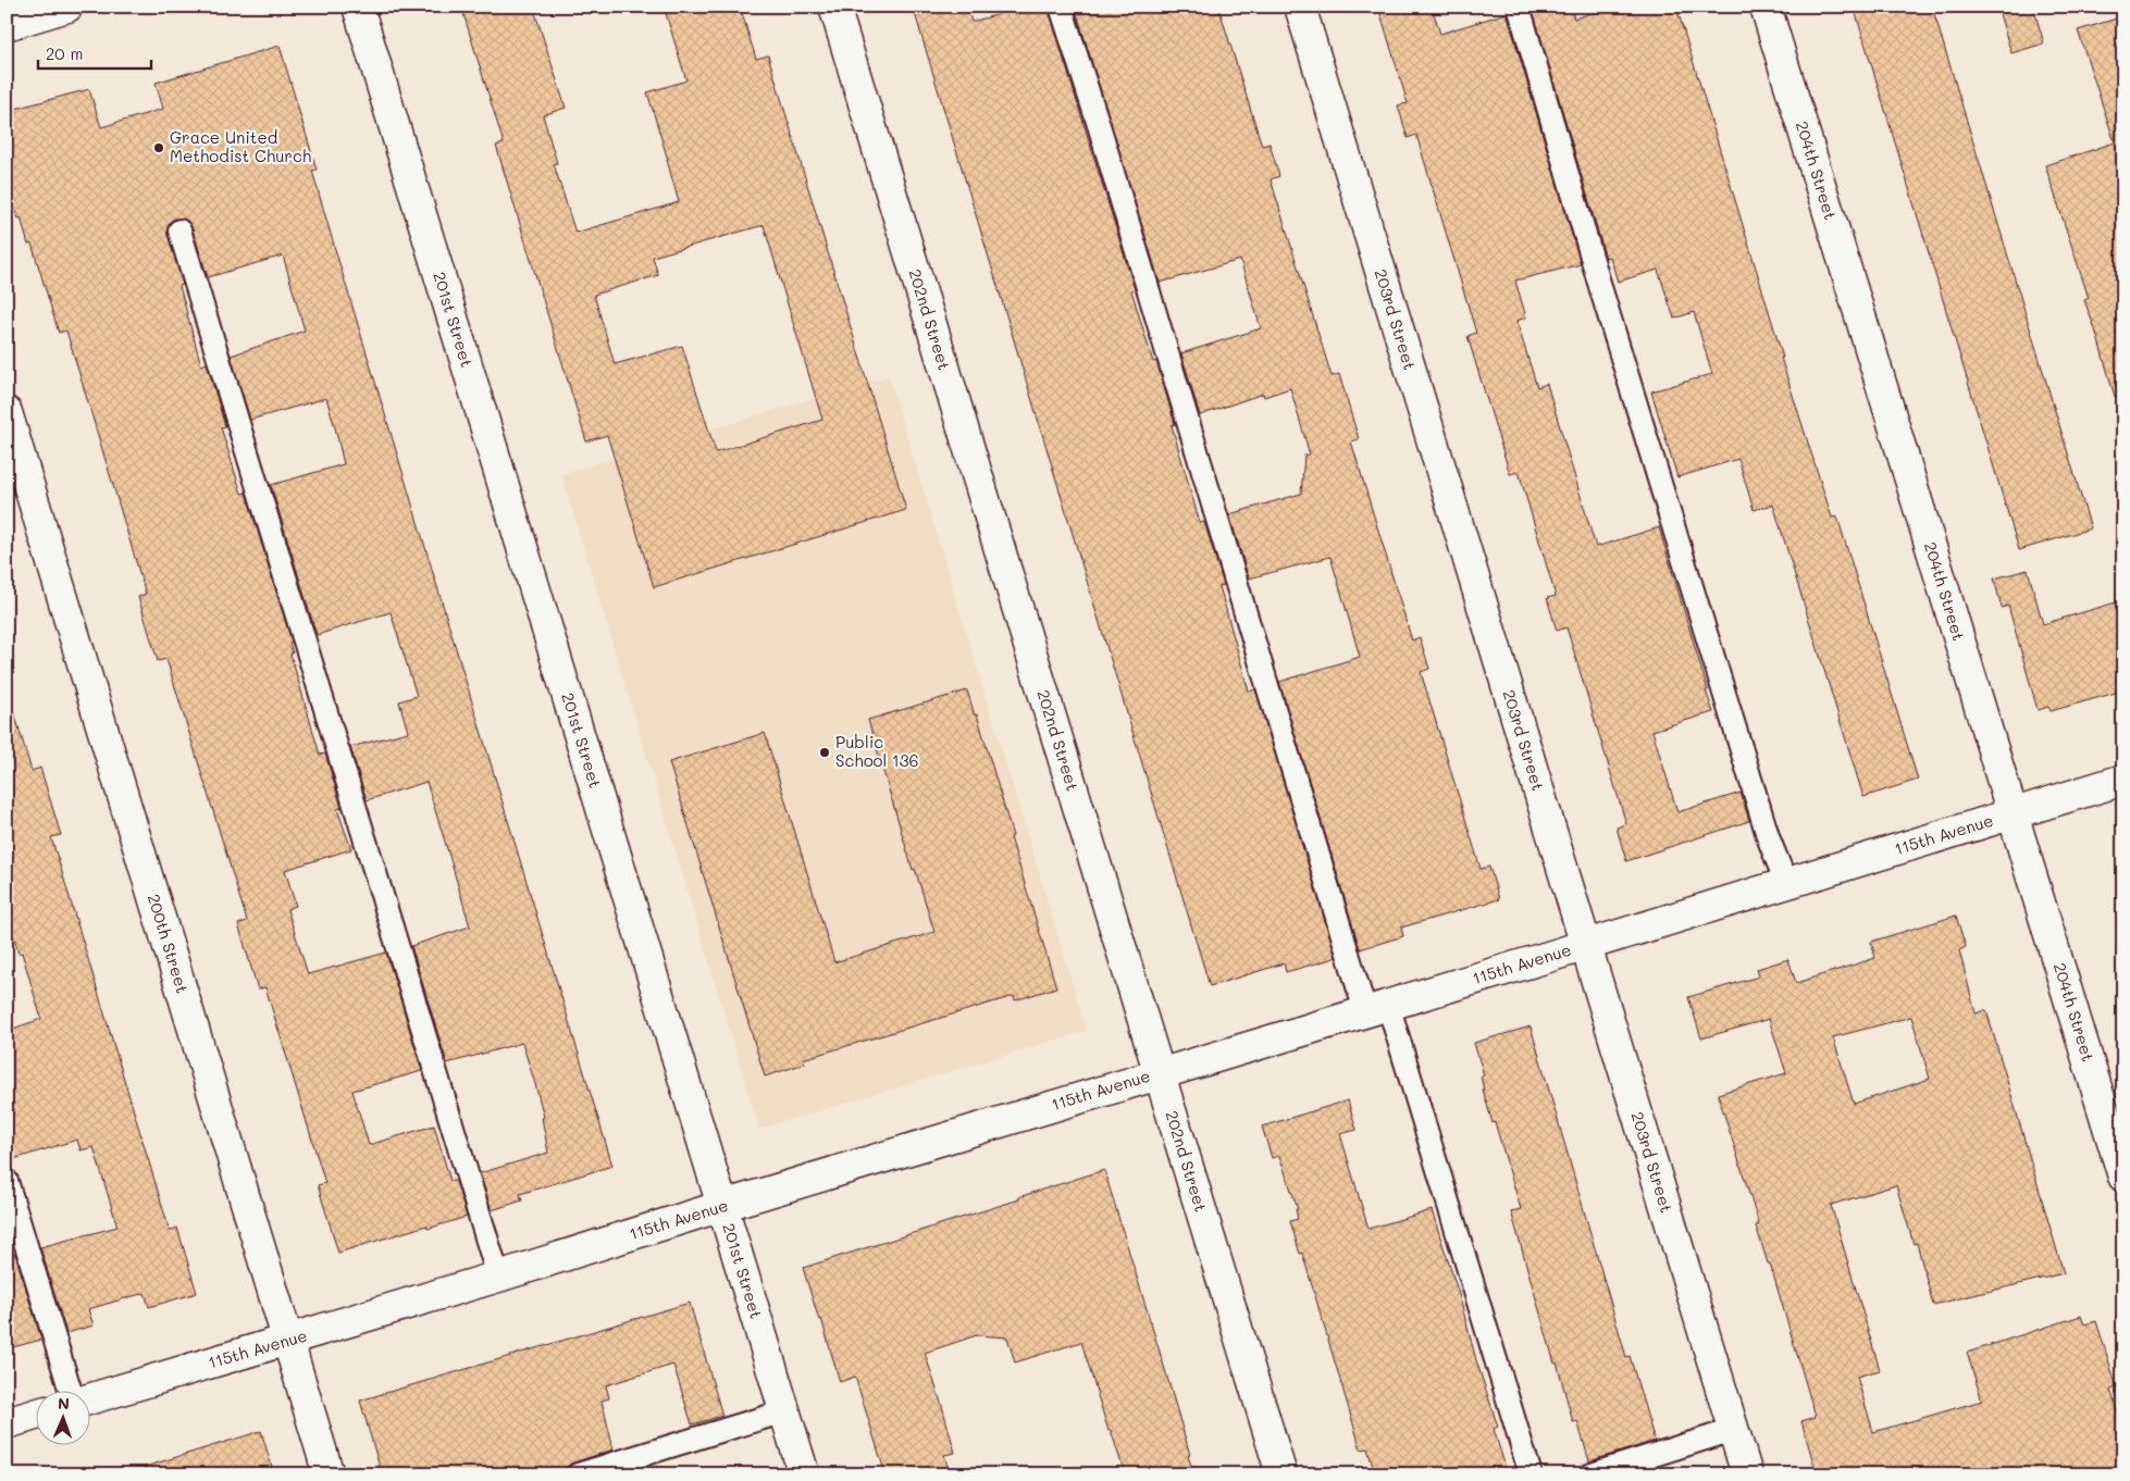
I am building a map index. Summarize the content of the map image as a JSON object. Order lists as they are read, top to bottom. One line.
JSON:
{"streets":{"street":["204th Street","201st Street","202nd Street","203rd Street","115th Avenue","200th Street"]},"crossings":[["204th Street","115th Avenue"],["201st Street","115th Avenue"],["202nd Street","115th Avenue"],["203rd Street","115th Avenue"],["115th Avenue","200th Street"]],"places":["Grace United Methodist Church","Public School 136"],"scale_bar":"20 m","north":"top"}
